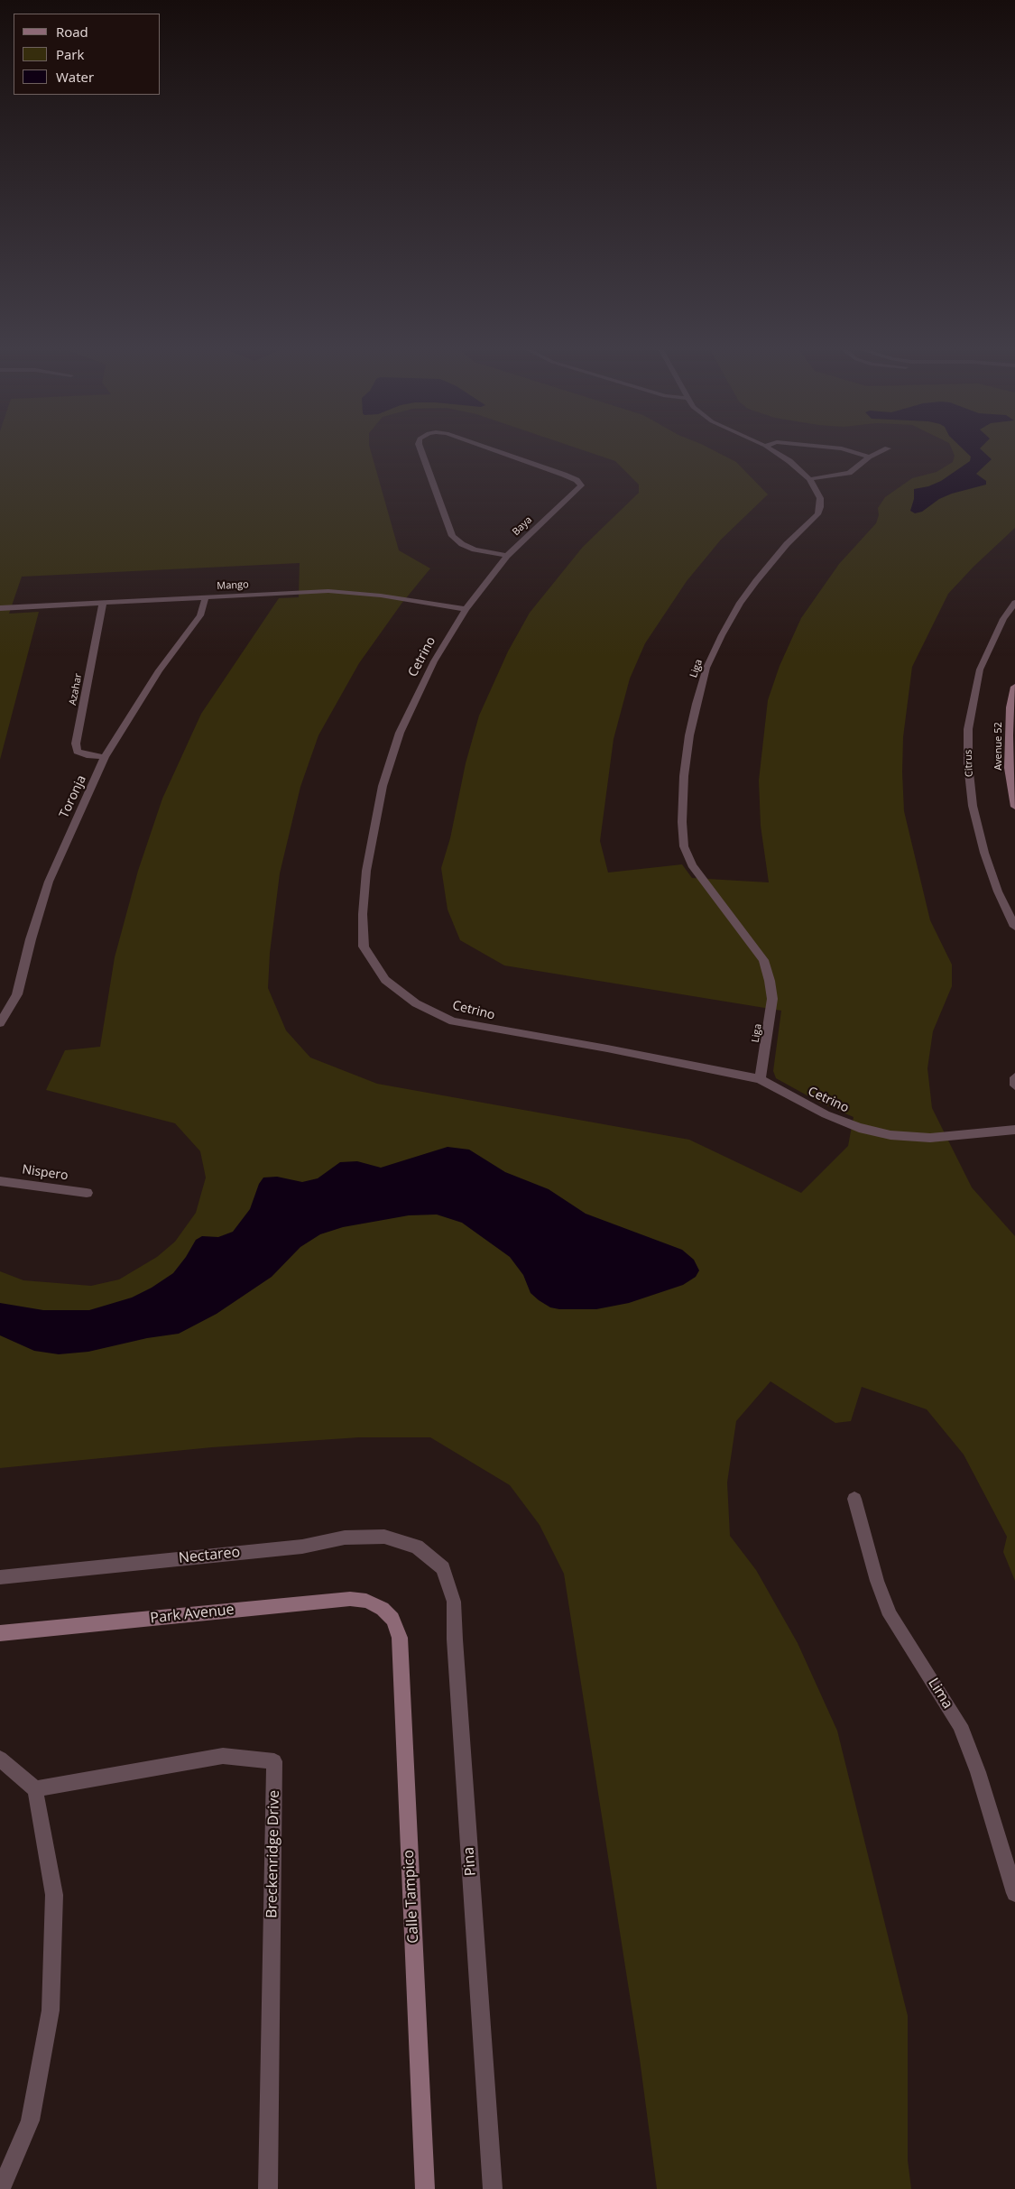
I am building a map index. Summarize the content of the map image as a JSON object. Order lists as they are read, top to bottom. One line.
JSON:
{"streets":{"street":["Baya","Mango","Cetrino","Liga","Azahar","Avenue 52","Citrus","Toronja","Nispero","Nectareo","Park Avenue","Lima","Breckenridge Drive","Pina","Calle Tampico"]},"crossings":[["Baya","Cetrino"],["Mango","Cetrino"],["Mango","Azahar"],["Mango","Toronja"],["Cetrino","Liga"],["Azahar","Toronja"],["Nectareo","Pina"],["Park Avenue","Calle Tampico"]],"legend":["Road","Park","Water"]}
